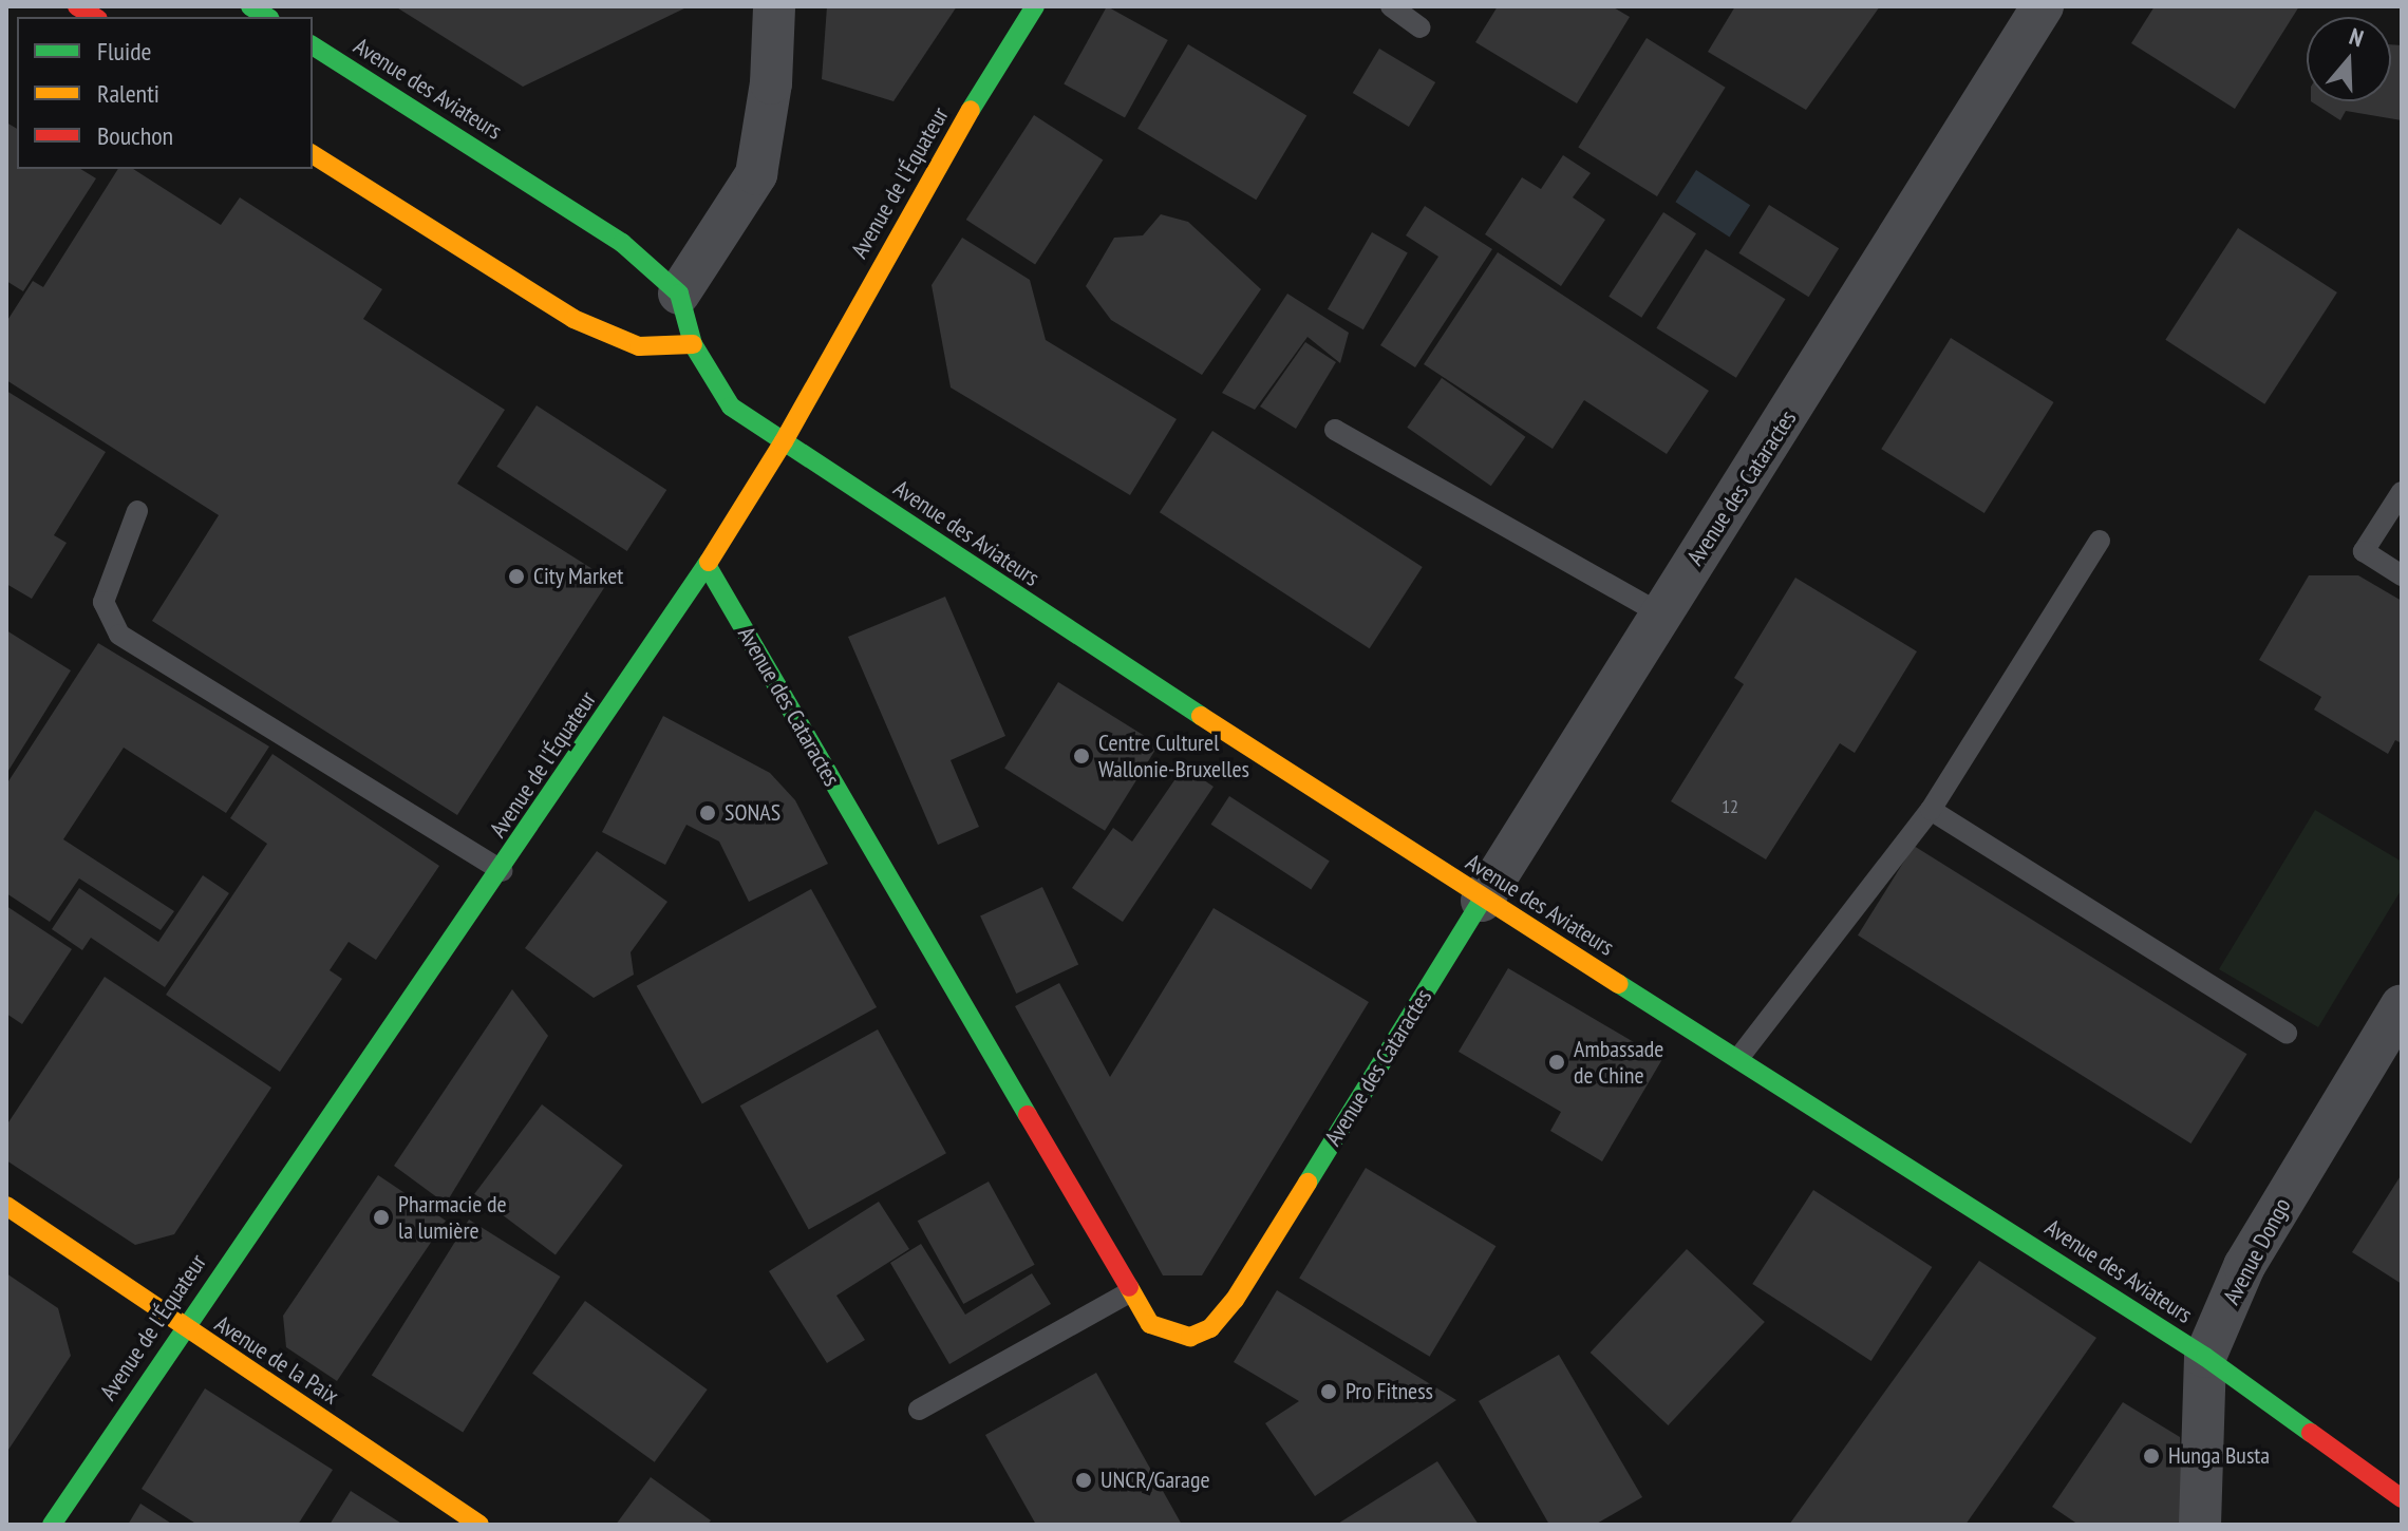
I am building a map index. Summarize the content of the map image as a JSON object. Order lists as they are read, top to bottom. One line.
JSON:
{"streets":{"street":["Avenue des Aviateurs","Avenue de l'Équateur","Avenue des Cataractes","Avenue Dongo","Avenue de la Paix"]},"crossings":[["Avenue des Aviateurs","Avenue de l'Équateur"],["Avenue des Aviateurs","Avenue des Cataractes"],["Avenue des Aviateurs","Avenue Dongo"],["Avenue de l'Équateur","Avenue des Cataractes"],["Avenue de l'Équateur","Avenue de la Paix"]],"places":["City Market","Centre Culturel Wallonie-Bruxelles","SONAS","Ambassade de Chine","Pharmacie de la lumière","Pro Fitness","Hunga Busta","UNCR/Garage"],"house_numbers":["12"],"legend":["Fluide","Ralenti","Bouchon"],"north":"top"}
